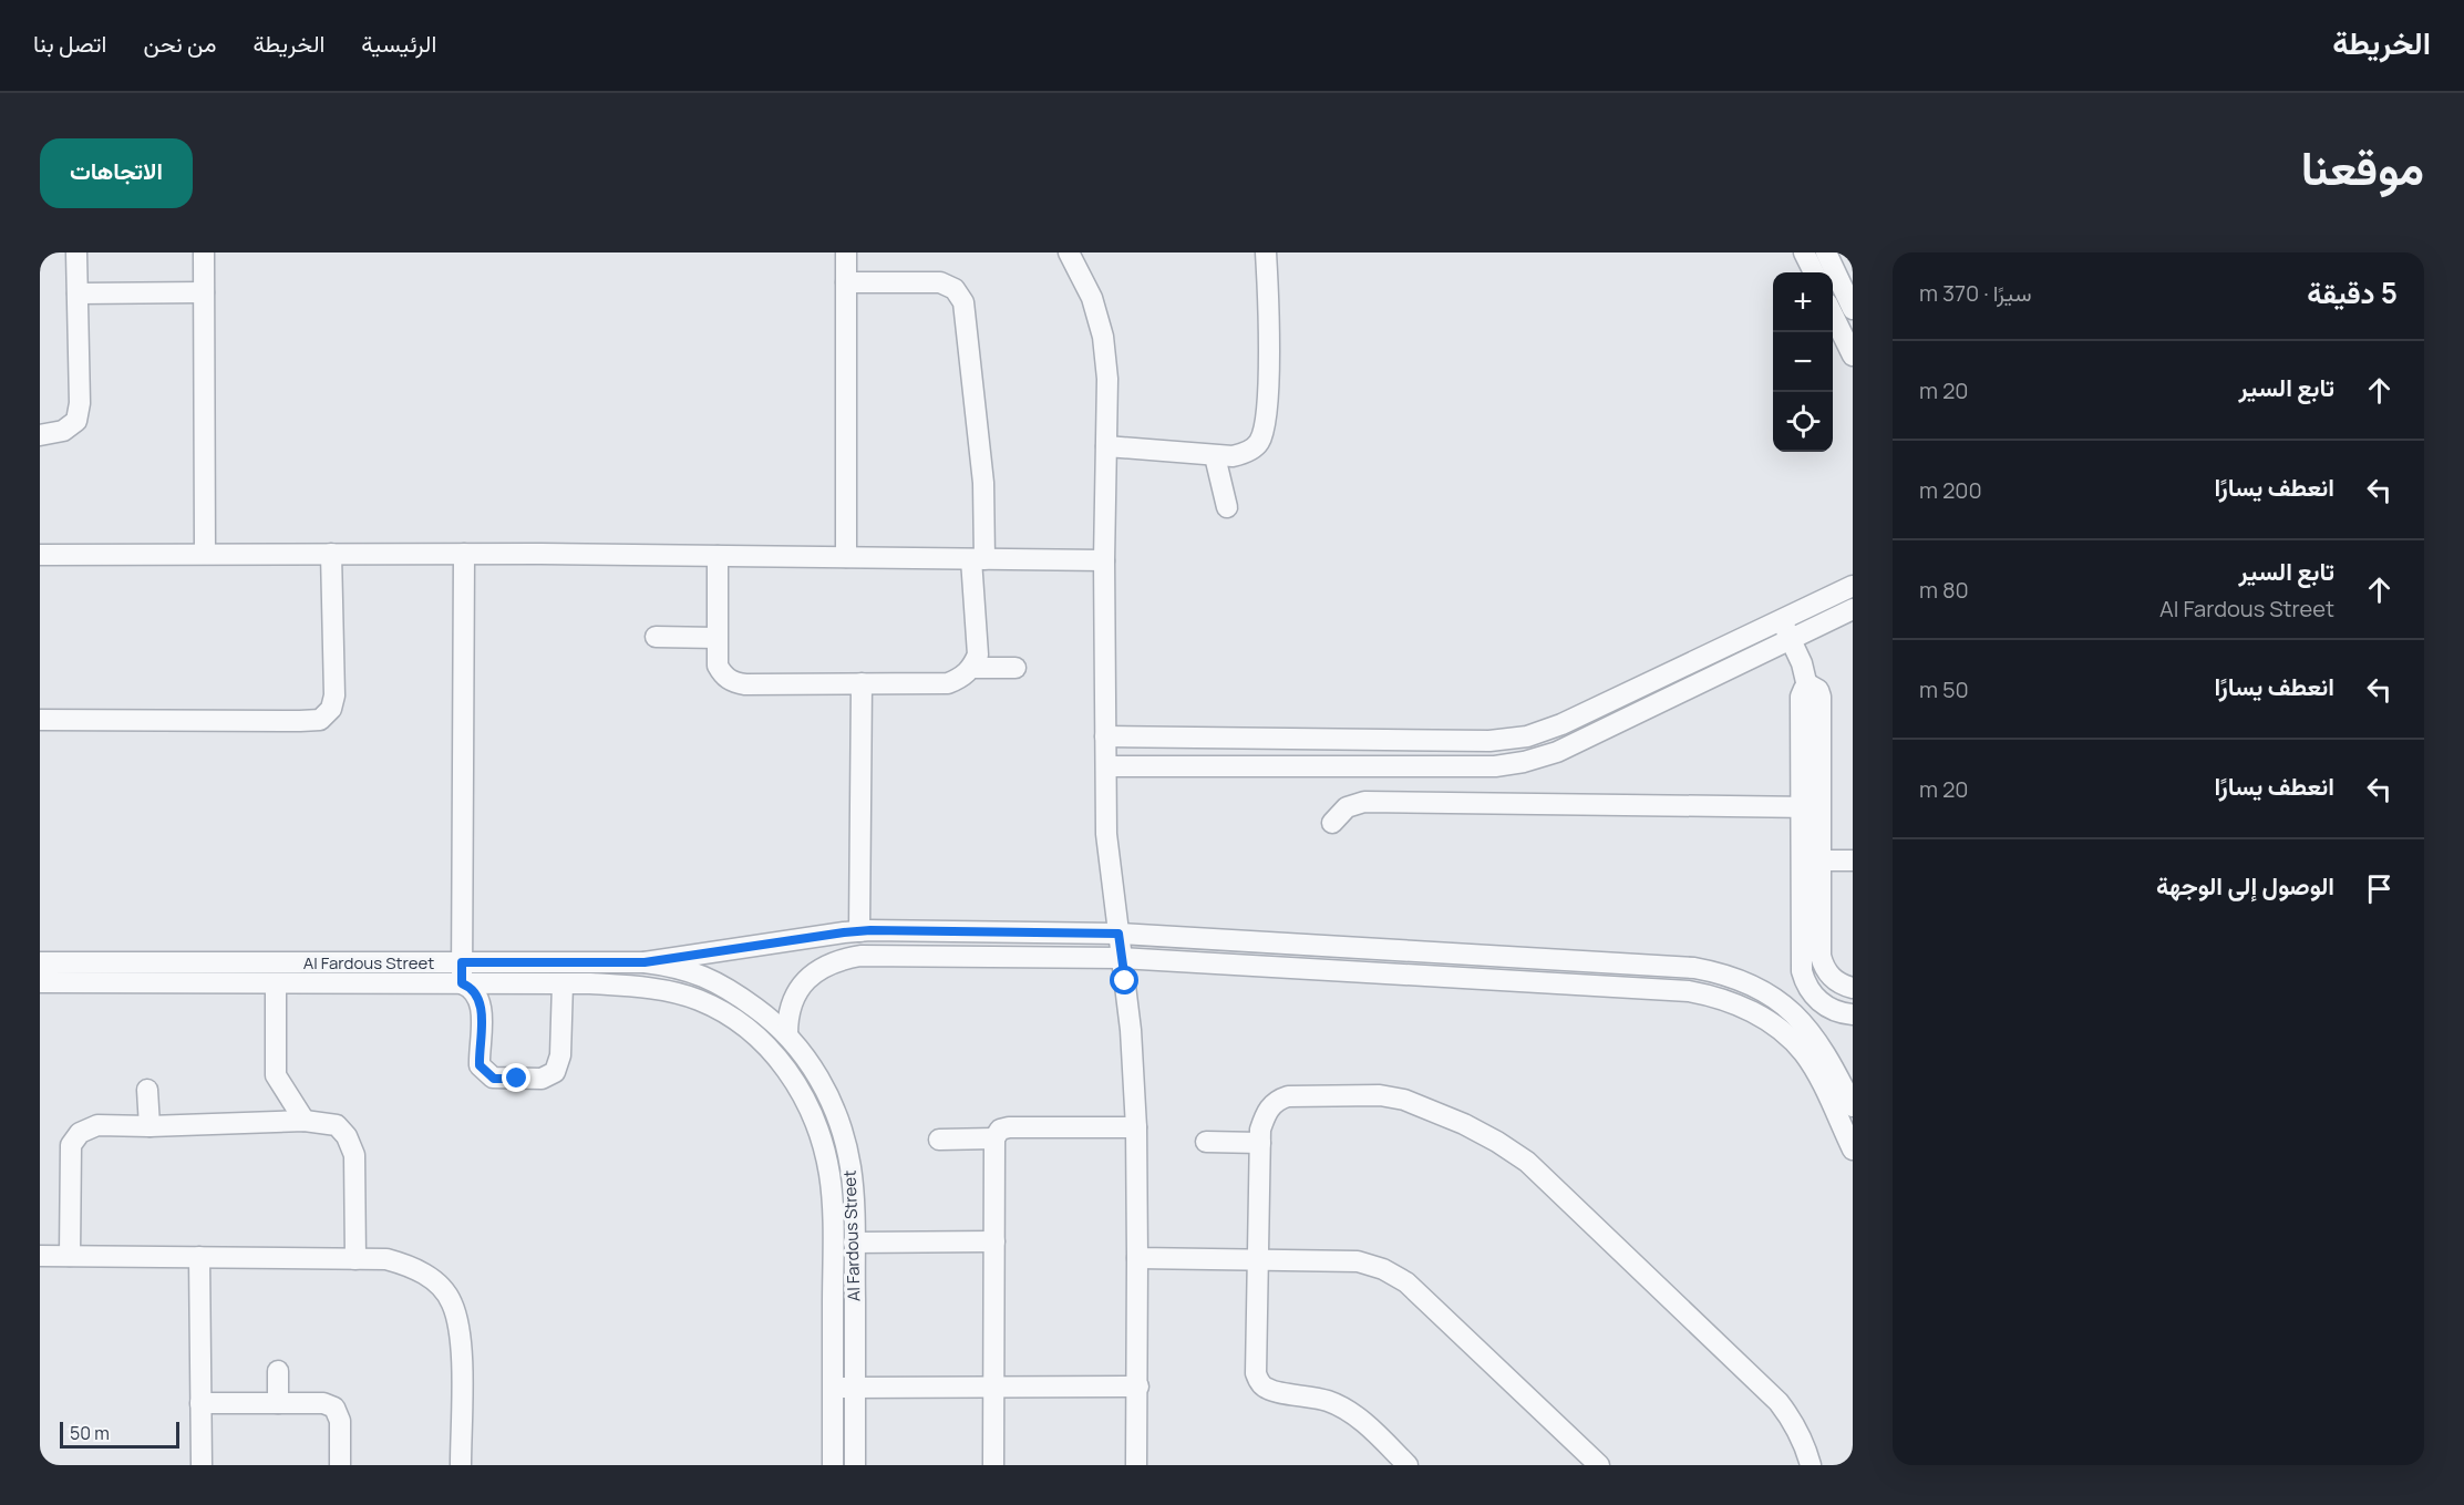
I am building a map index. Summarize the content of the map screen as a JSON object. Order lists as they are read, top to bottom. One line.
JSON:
{"streets":{"street":["Al Fardous Street"]},"scale_bar":"50 m","page":{"header":"الخريطة","nav":["الرئيسية","الخريطة","من نحن","اتصل بنا"],"title":"موقعنا","buttons":"الاتجاهات","heading":["5 دقيقة","سيرًا · 370 m"],"map_buttons":["+","−"],"list":[["تابع السير","20 m"],["انعطف يسارًا","200 m"],["تابع السير","Al Fardous Street","80 m"],["انعطف يسارًا","50 m"],["انعطف يسارًا","20 m"],"الوصول إلى الوجهة"],"scale":"50 m"}}
